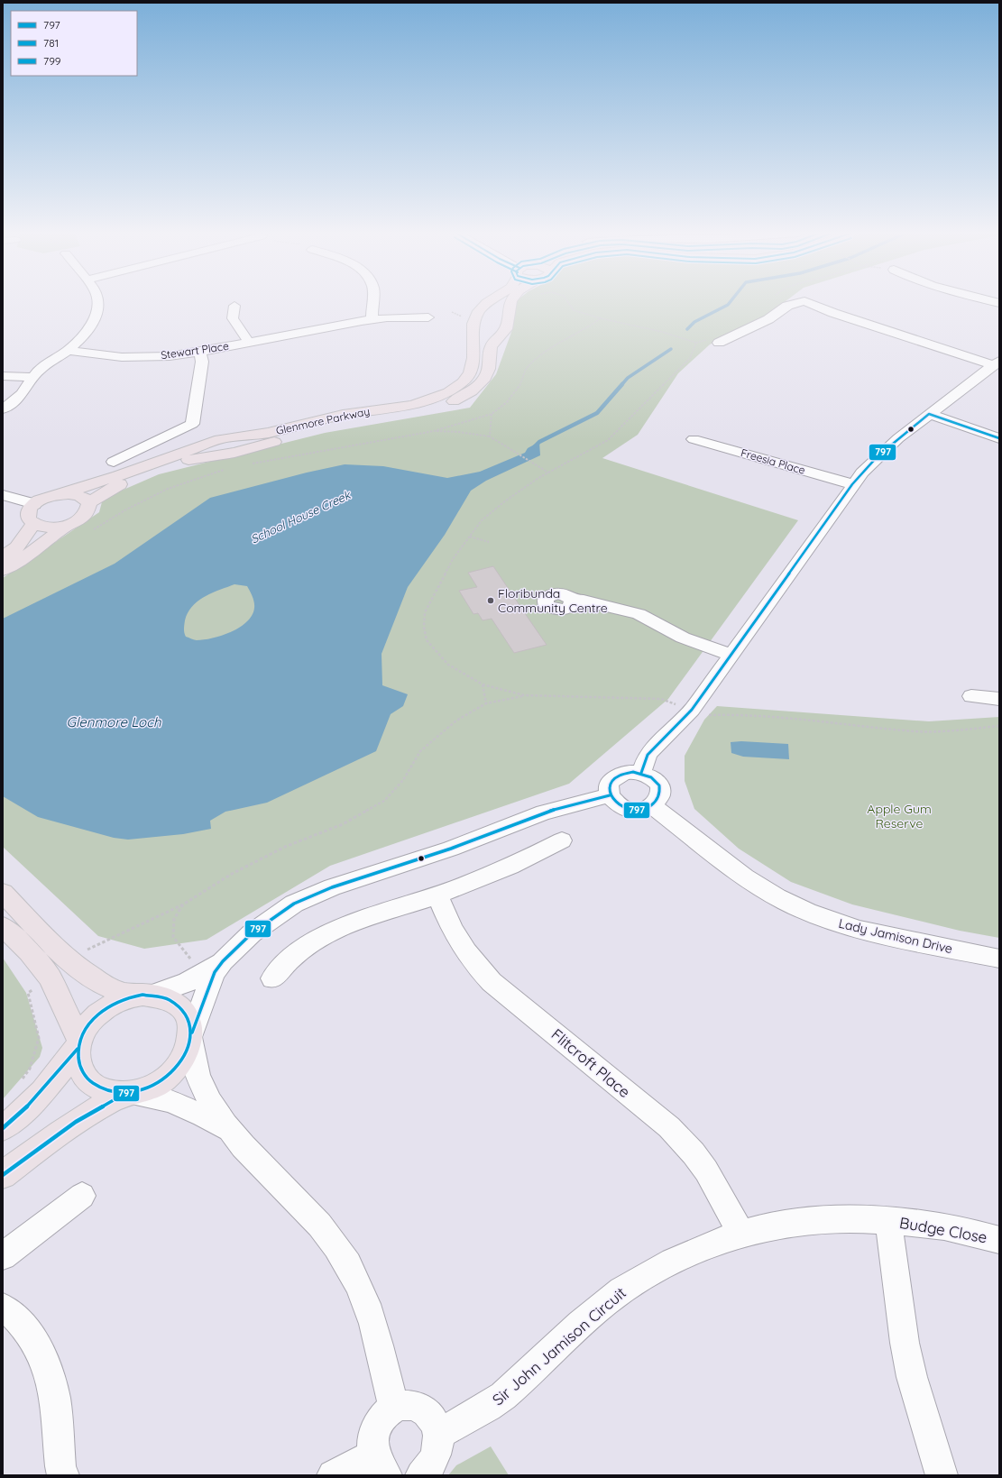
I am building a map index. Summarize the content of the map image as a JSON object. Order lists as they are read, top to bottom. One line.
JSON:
{"streets":{"main road":["Glenmore Parkway"],"street":["Stewart Place","Freesia Place","Lady Jamison Drive","Flitcroft Place","Budge Close","Sir John Jamison Circuit"]},"crossings":[["Flitcroft Place","Sir John Jamison Circuit"],["Budge Close","Sir John Jamison Circuit"]],"water":["School House Creek","Glenmore Loch"],"parks":["Apple Gum Reserve"],"places":["Floribunda Community Centre"],"lines":["transit line 797"],"legend":["797","781","799"]}
